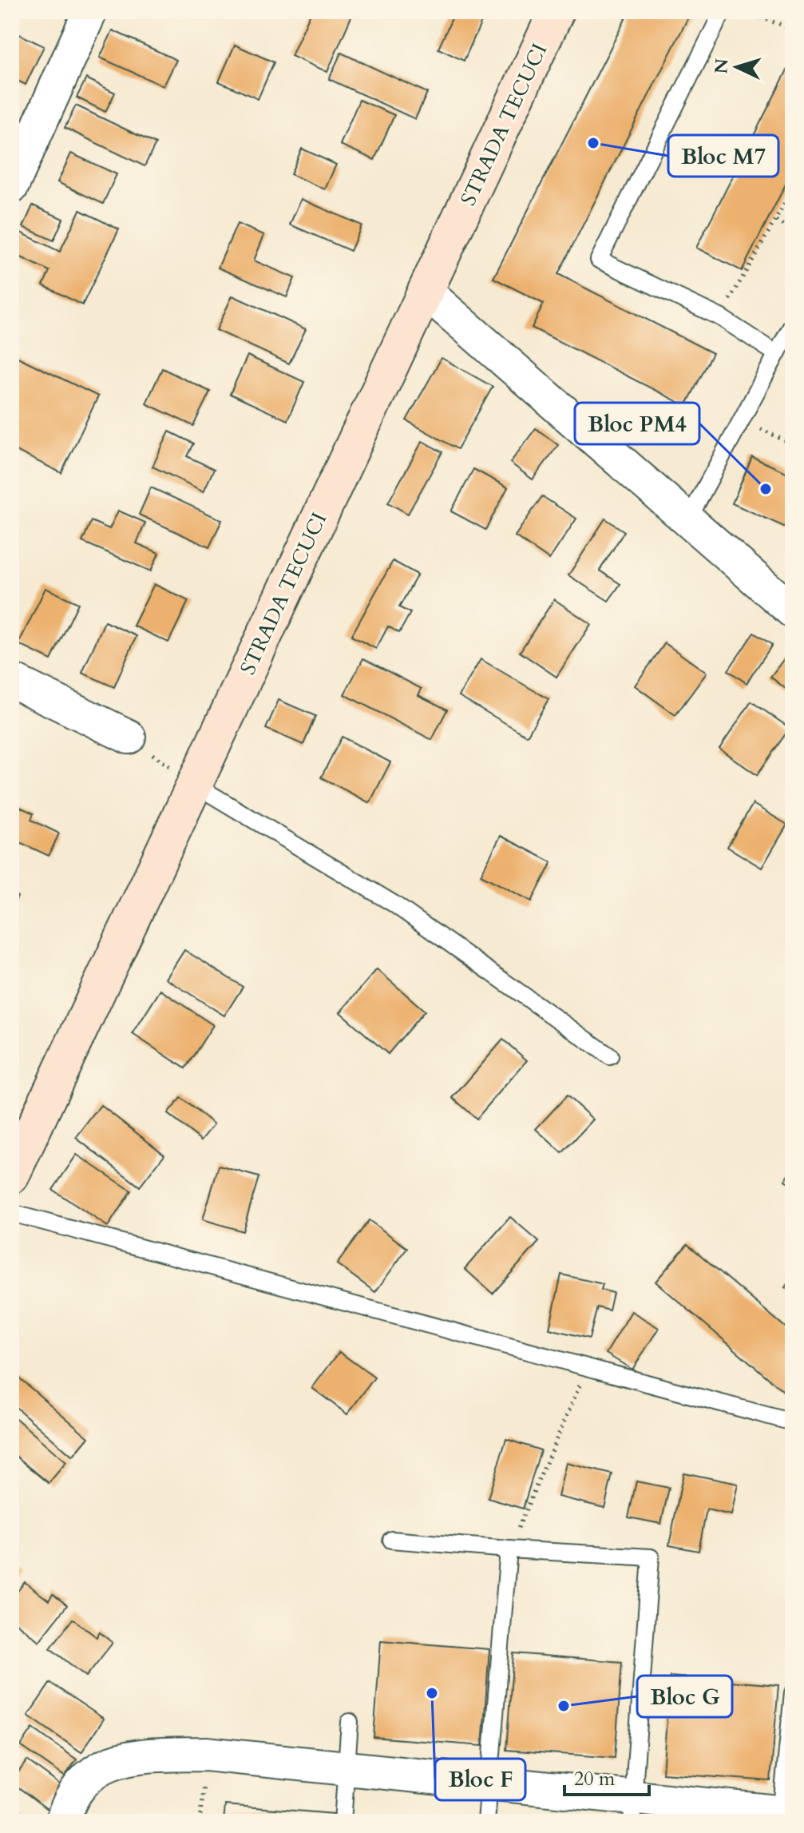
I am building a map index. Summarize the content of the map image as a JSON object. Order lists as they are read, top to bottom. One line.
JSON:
{"streets":{"main road":["STRADA TECUCI"]},"places":["Bloc M7","Bloc PM4","Bloc F","Bloc G"],"scale_bar":"20 m","north":"left"}
